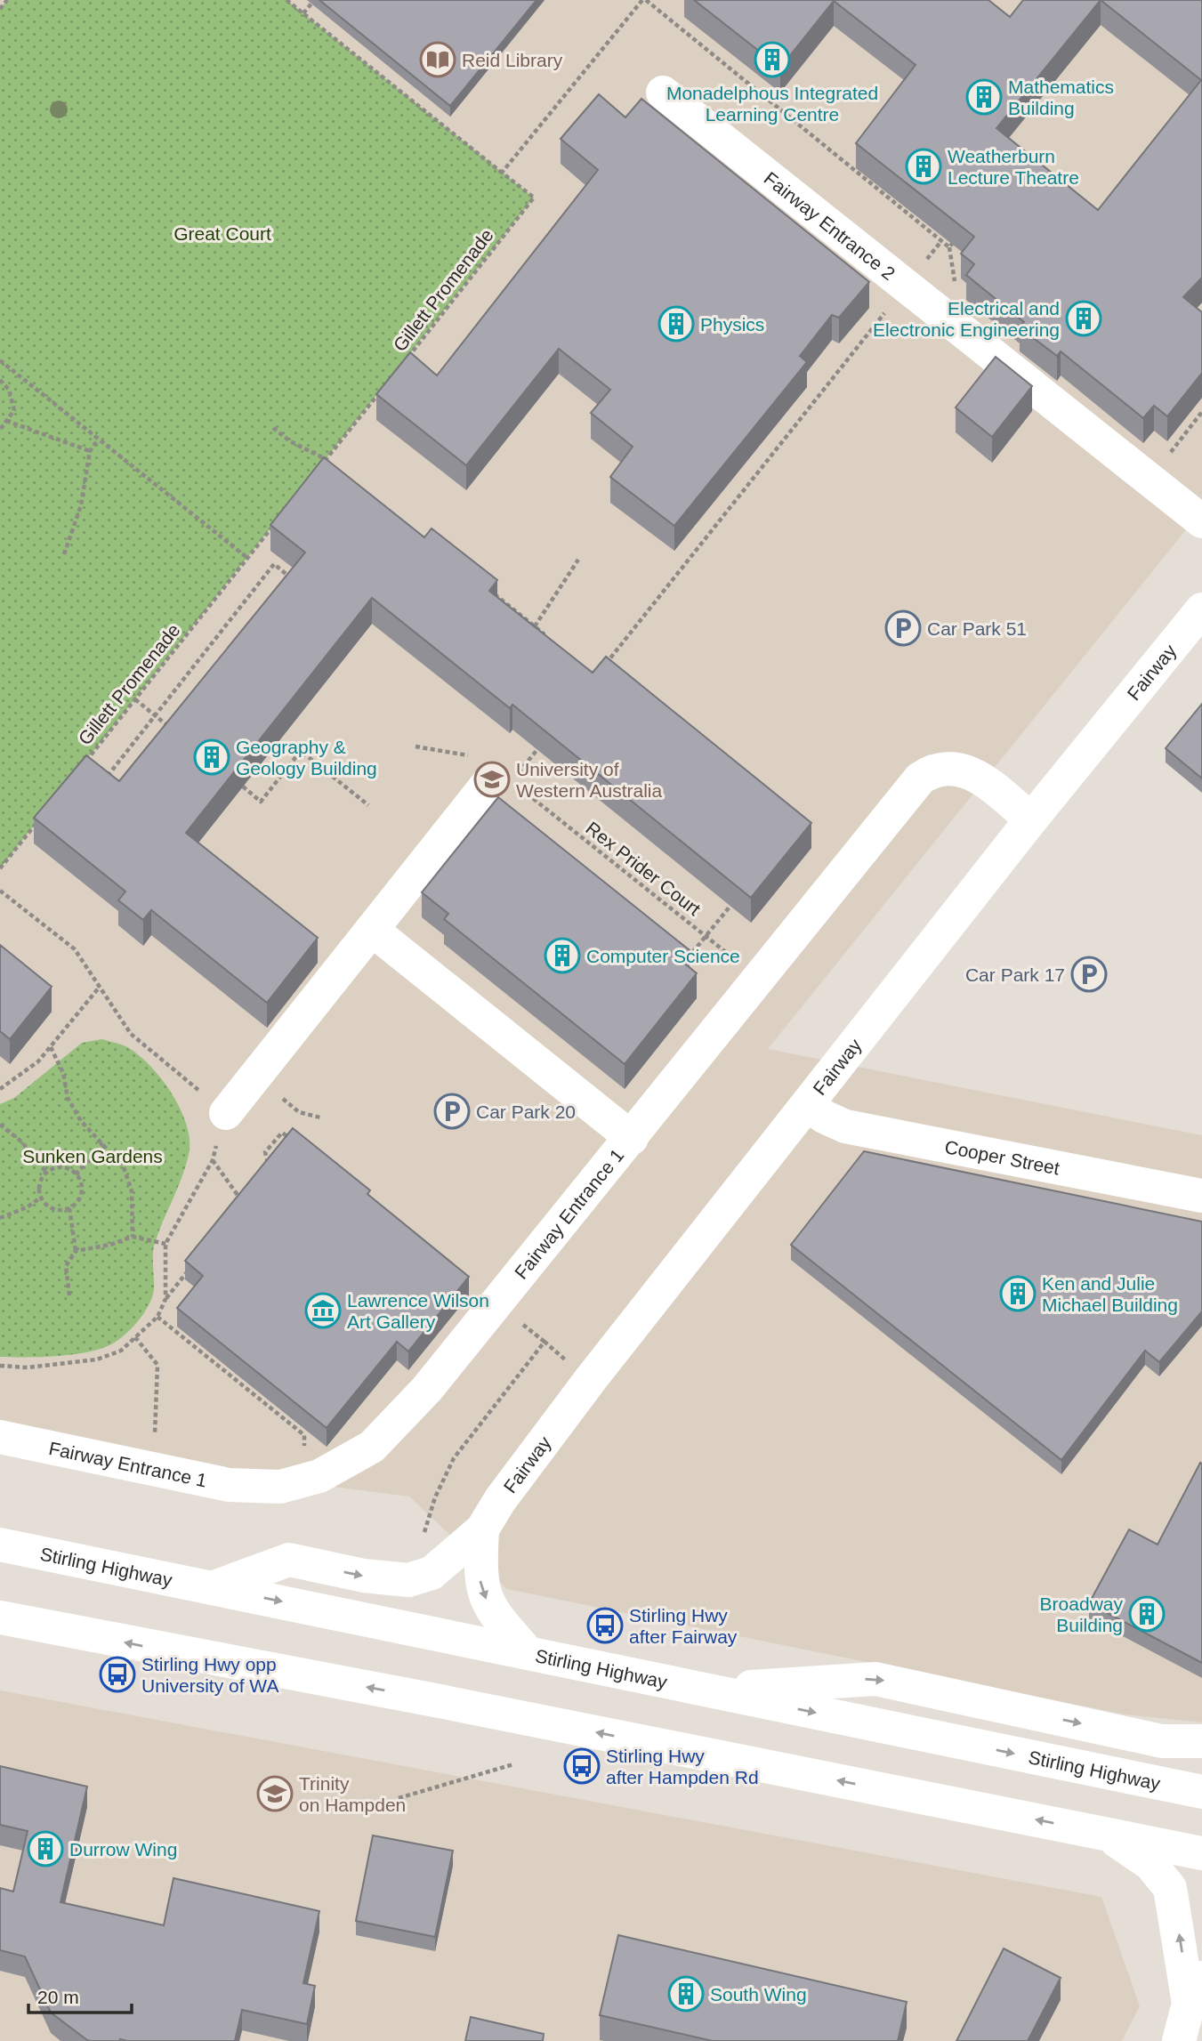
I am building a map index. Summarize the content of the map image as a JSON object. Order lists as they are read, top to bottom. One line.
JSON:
{"streets":{"main road":["Fairway Entrance 2","Fairway","Cooper Street","Fairway Entrance 1","Stirling Highway"],"path":["Gillett Promenade","Rex Prider Court"]},"crossings":[["Fairway","Cooper Street"],["Fairway","Fairway Entrance 1"],["Rex Prider Court","Fairway Entrance 1"]],"parks":["Great Court","Sunken Gardens"],"places":{"library":["Reid Library"],"building":["Monadelphous Integrated Learning Centre","Mathematics Building","Weatherburn Lecture Theatre","Electrical and Electronic Engineering","Physics","Geography & Geology Building","Computer Science","Ken and Julie Michael Building","Broadway Building","Durrow Wing","South Wing"],"parking":["Car Park 51","Car Park 17","Car Park 20"],"school or university":["University of Western Australia","Trinity on Hampden"],"museum":["Lawrence Wilson Art Gallery"],"bus stop":["Stirling Hwy after Fairway","Stirling Hwy opp University of WA","Stirling Hwy after Hampden Rd"]},"scale_bar":"20 m"}
